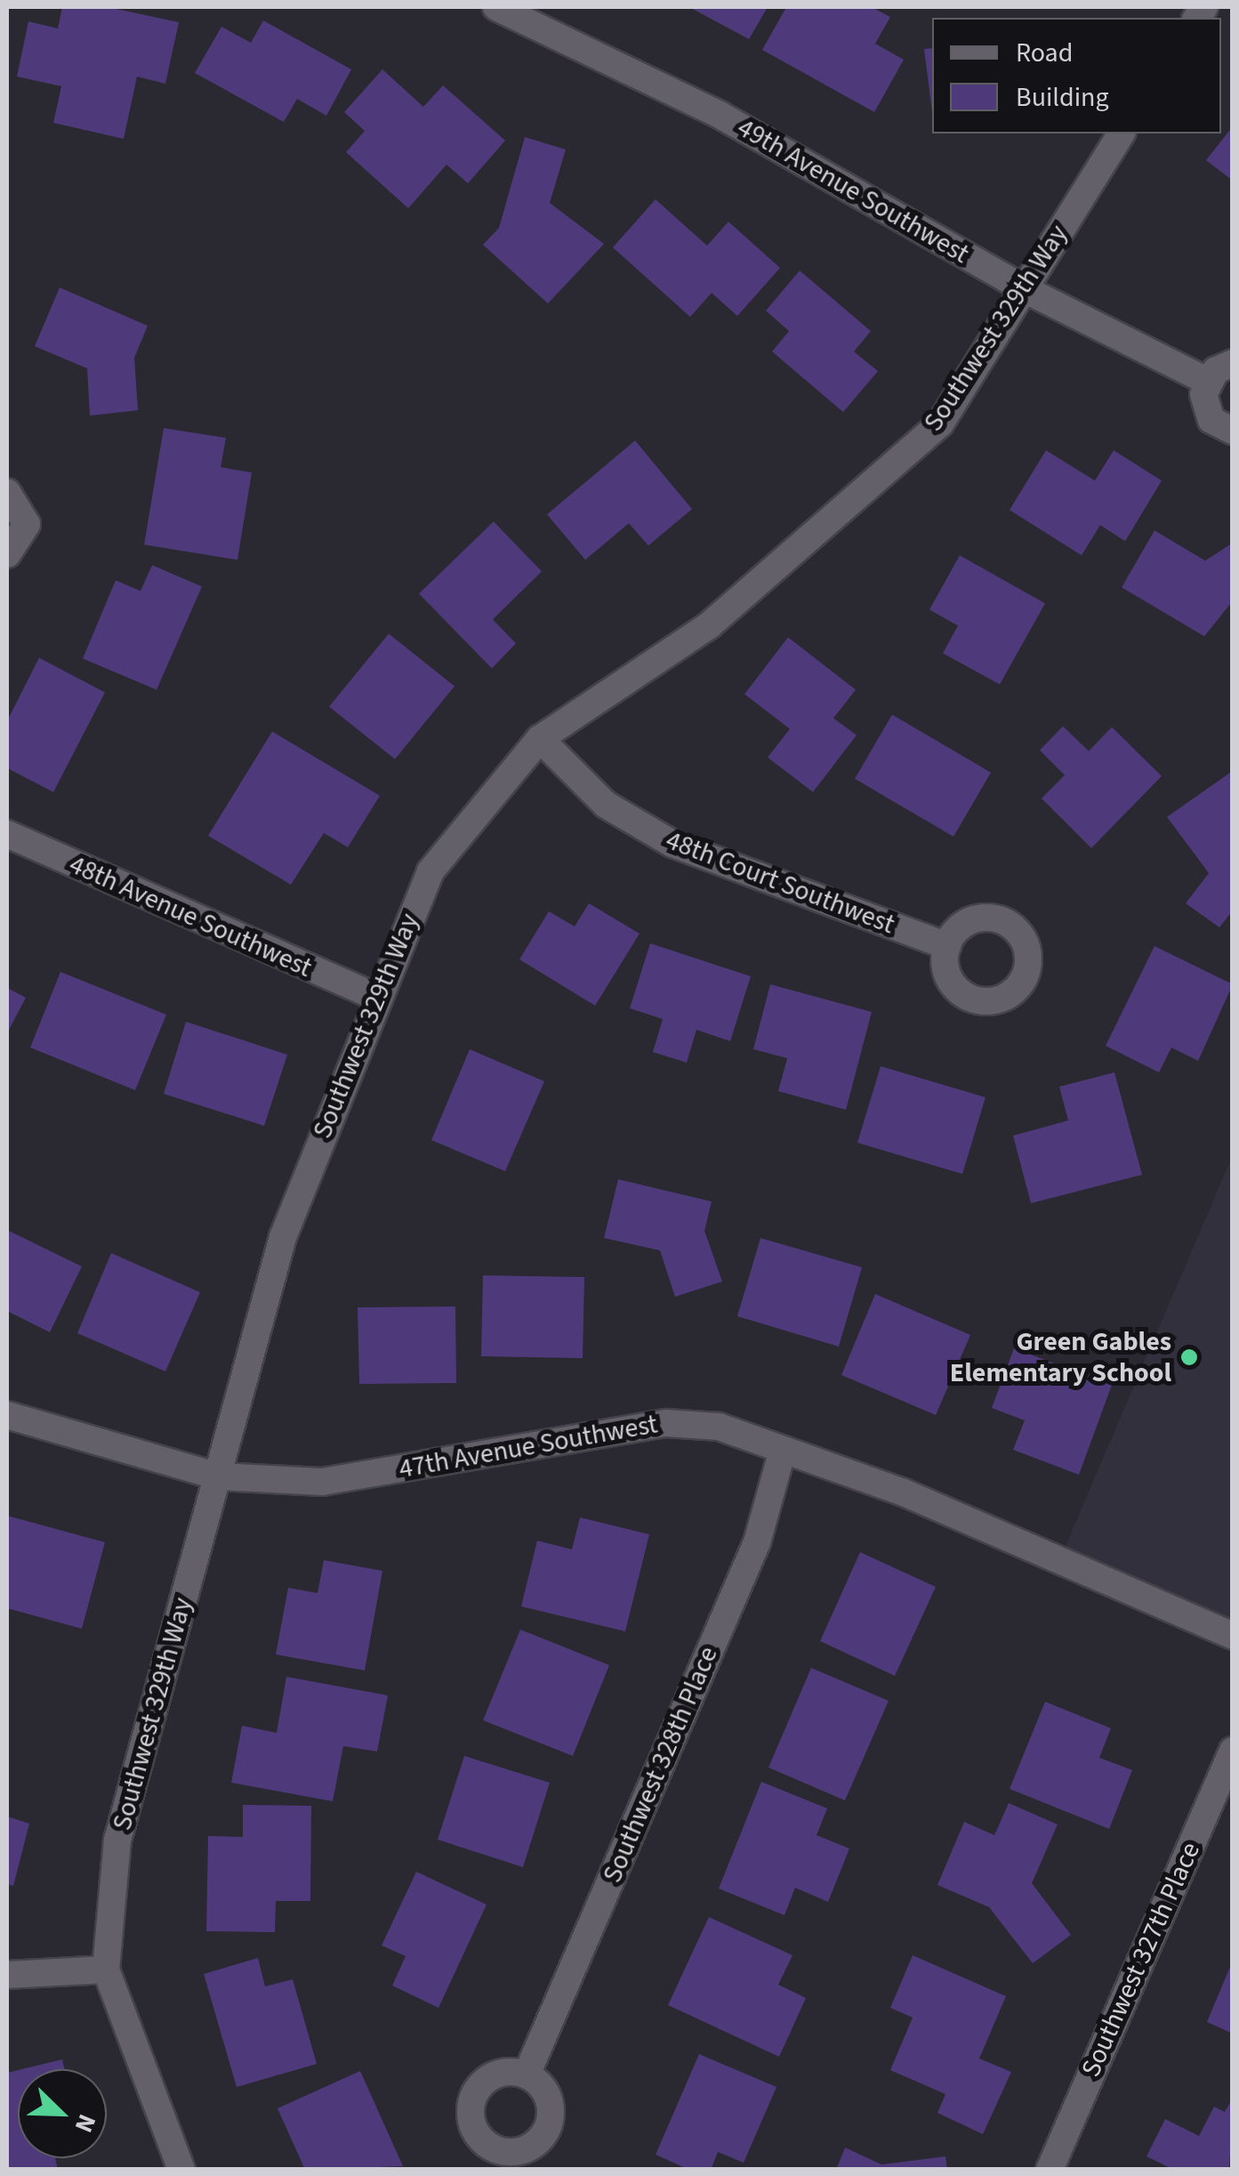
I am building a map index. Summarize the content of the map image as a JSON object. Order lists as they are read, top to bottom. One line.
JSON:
{"streets":{"street":["49th Avenue Southwest","Southwest 329th Way","48th Court Southwest","48th Avenue Southwest","47th Avenue Southwest","Southwest 328th Place","Southwest 327th Place"]},"crossings":[["49th Avenue Southwest","Southwest 329th Way"],["Southwest 329th Way","48th Court Southwest"],["Southwest 329th Way","48th Avenue Southwest"],["Southwest 329th Way","47th Avenue Southwest"],["47th Avenue Southwest","Southwest 328th Place"]],"places":["Green Gables Elementary School"],"legend":["Road","Building"],"north":"bottom right"}
